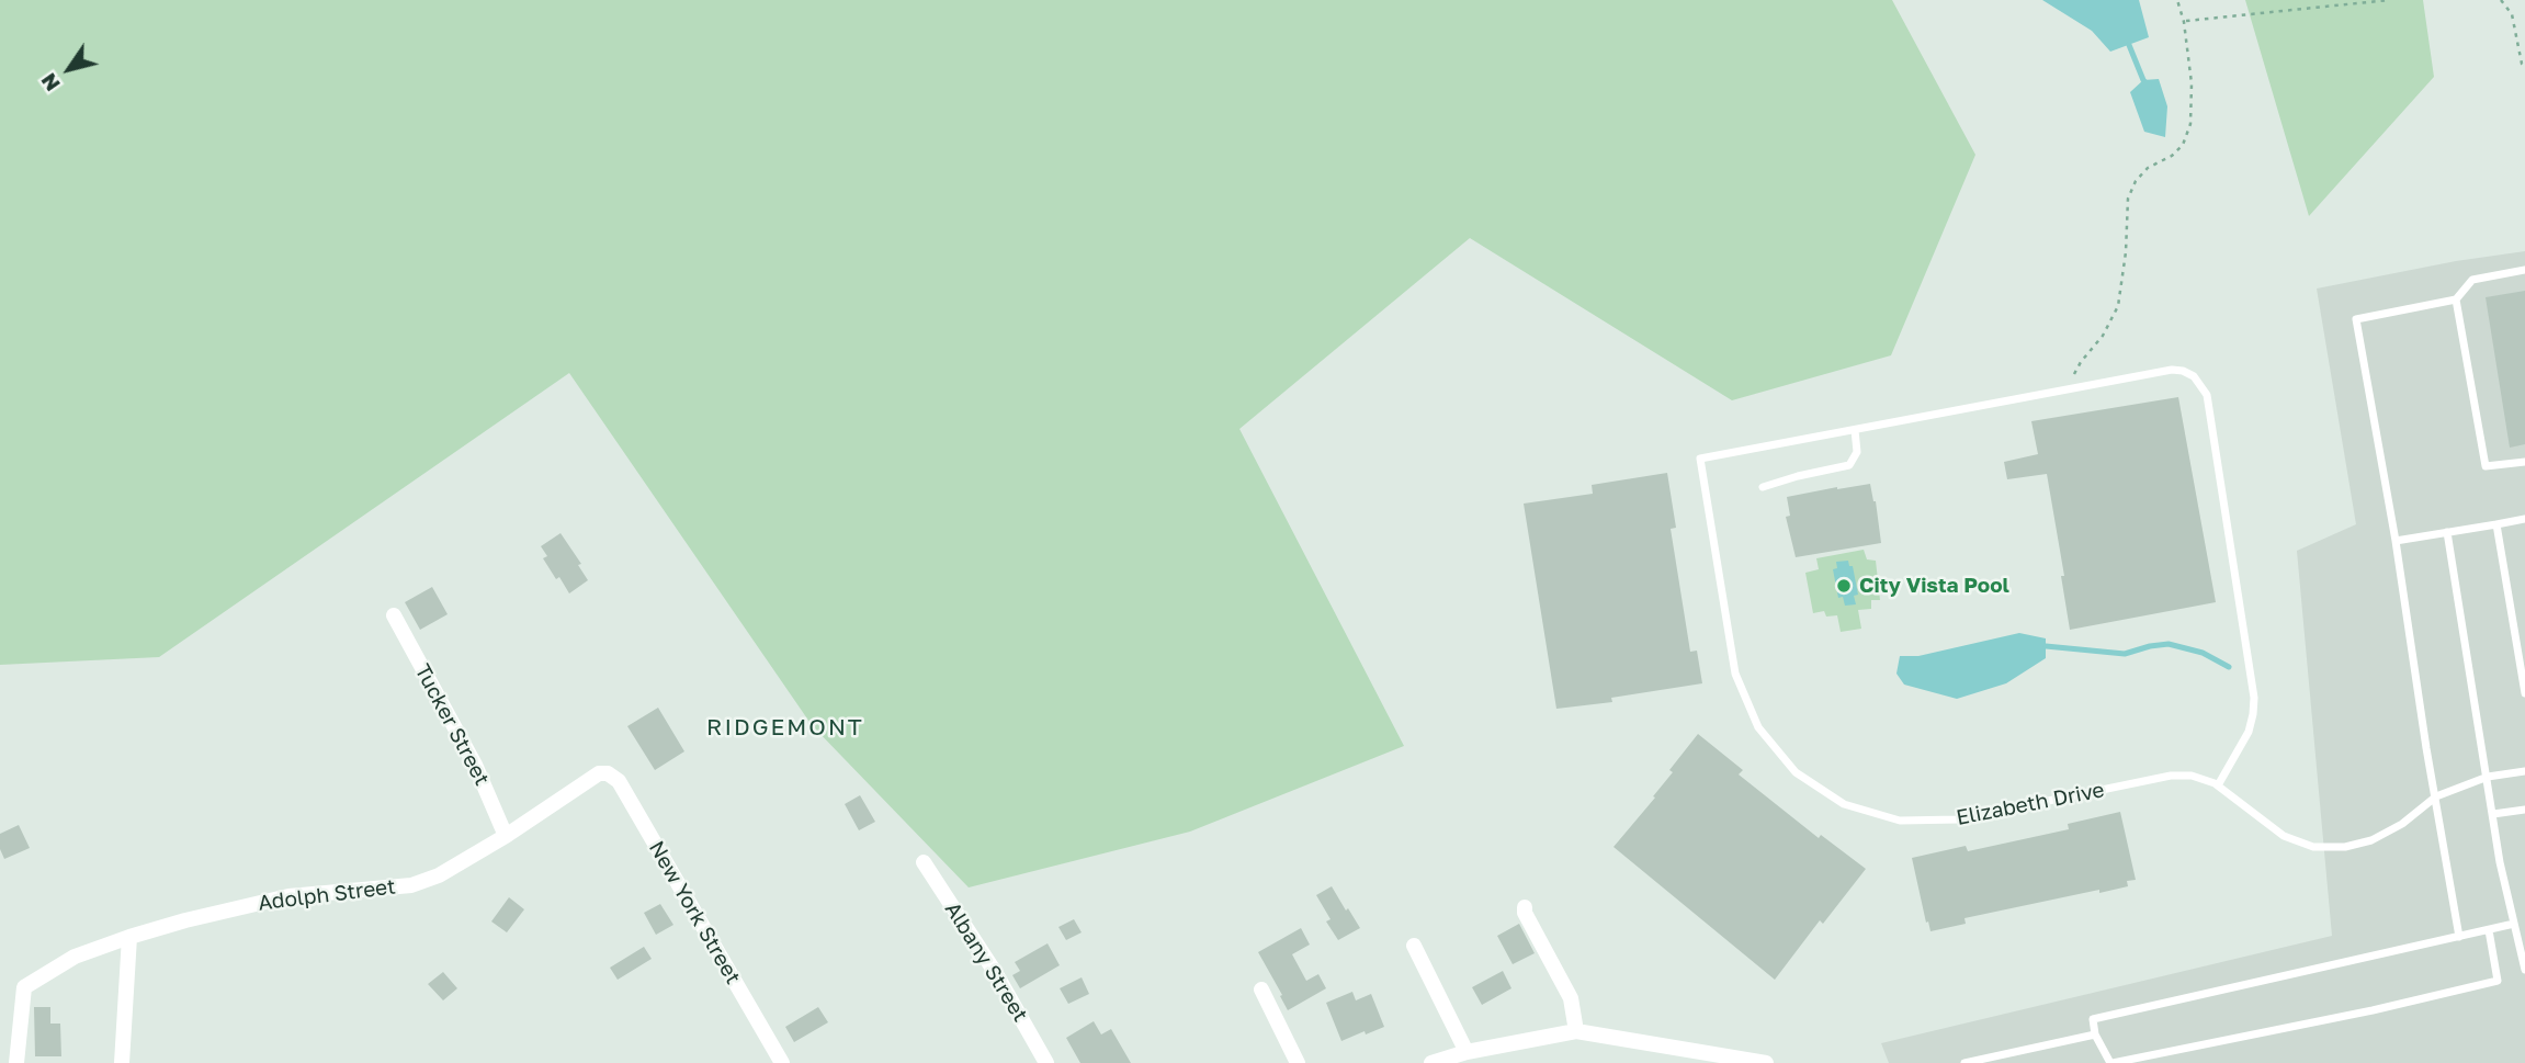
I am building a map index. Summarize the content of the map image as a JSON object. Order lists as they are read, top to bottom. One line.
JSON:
{"streets":{"street":["Tucker Street","Adolph Street","New York Street","Albany Street"],"lane":["Elizabeth Drive"]},"crossings":[["Tucker Street","Adolph Street"],["Adolph Street","New York Street"]],"districts":["RIDGEMONT"],"places":["City Vista Pool"],"north":"bottom left"}
